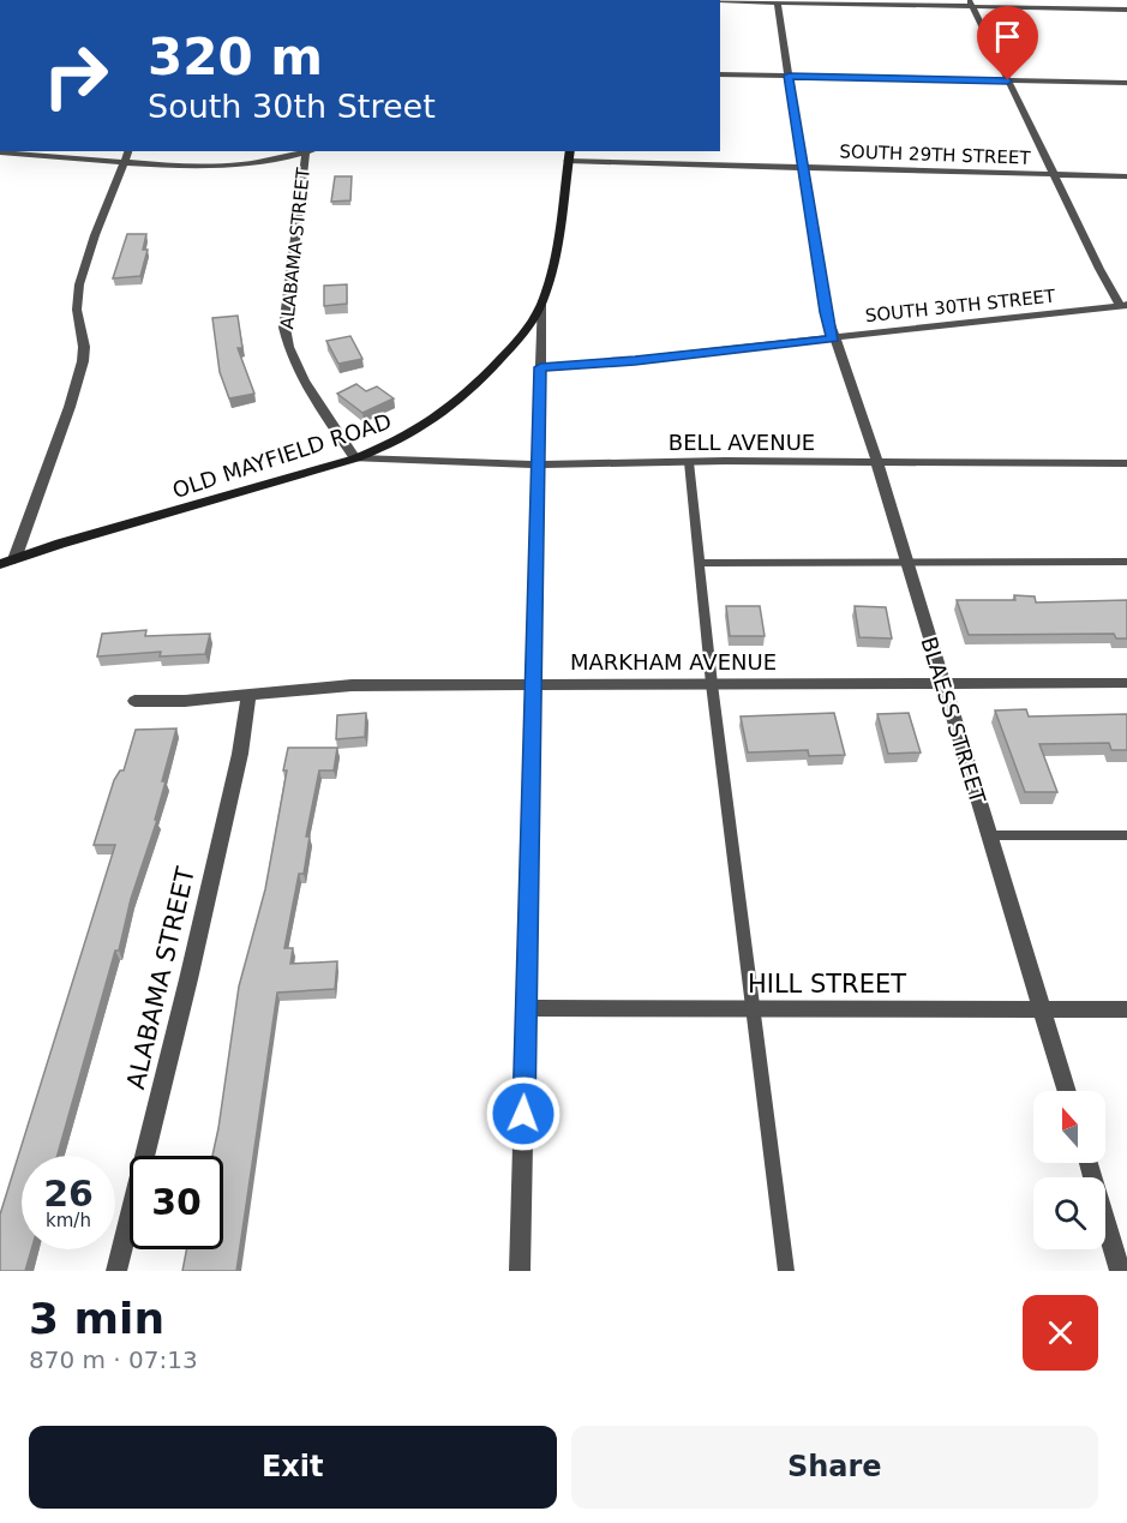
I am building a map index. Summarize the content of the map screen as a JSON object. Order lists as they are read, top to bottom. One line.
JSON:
{"streets":{"main road":["OLD MAYFIELD ROAD"],"street":["SOUTH 29TH STREET","ALABAMA STREET","SOUTH 30TH STREET","BELL AVENUE","MARKHAM AVENUE","BLAESS STREET","HILL STREET"]},"crossings":[["SOUTH 29TH STREET","OLD MAYFIELD ROAD"],["SOUTH 29TH STREET","BLAESS STREET"],["ALABAMA STREET","BELL AVENUE"],["ALABAMA STREET","OLD MAYFIELD ROAD"],["ALABAMA STREET","MARKHAM AVENUE"],["SOUTH 30TH STREET","BLAESS STREET"],["BELL AVENUE","OLD MAYFIELD ROAD"],["BELL AVENUE","BLAESS STREET"],["MARKHAM AVENUE","BLAESS STREET"],["BLAESS STREET","HILL STREET"]],"north":"top","page":{"turn":["320 m","South 30th Street"],"speed":"26 km/h","limit":"30","heading":["3 min","870 m · 07:13"],"buttons":["Exit","Share"]}}
